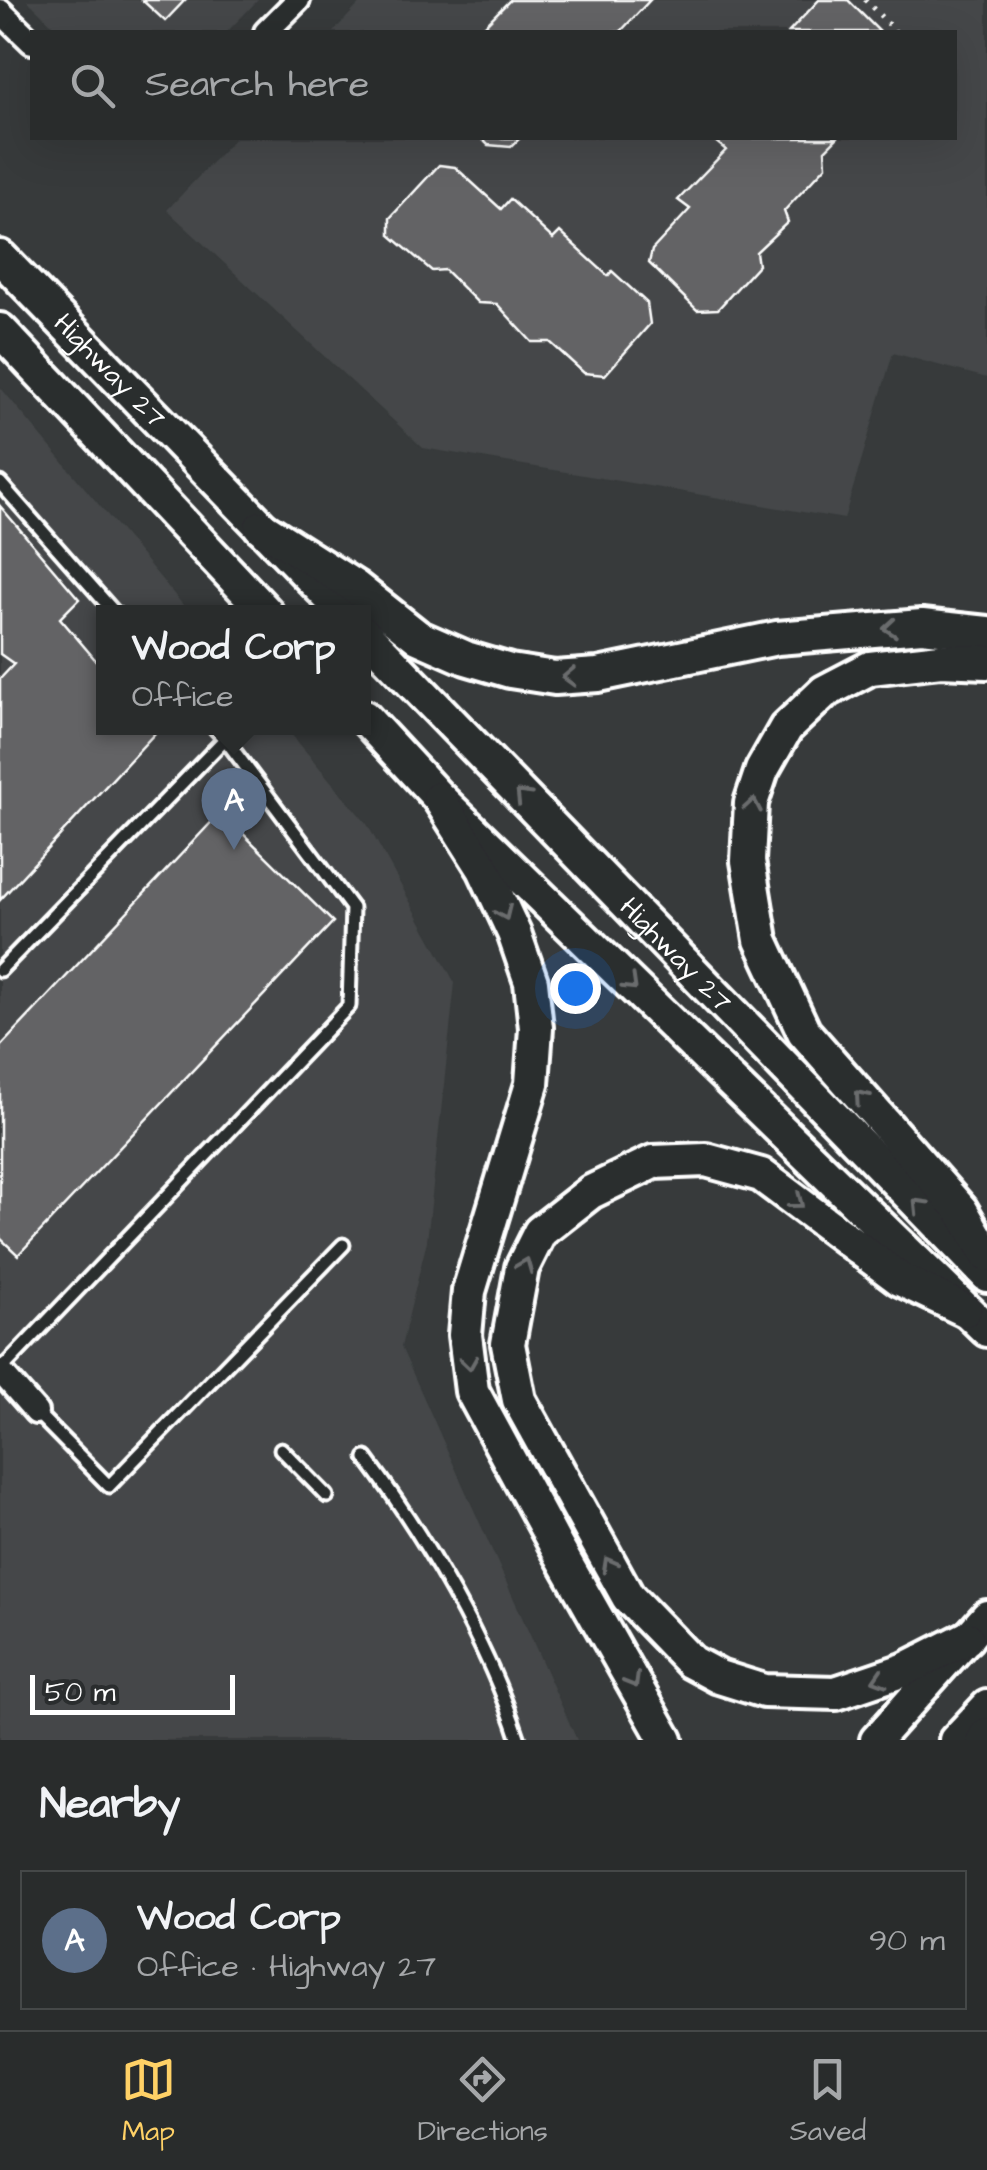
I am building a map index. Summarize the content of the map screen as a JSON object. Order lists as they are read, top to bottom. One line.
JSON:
{"streets":{"main road":["Highway 27"]},"scale_bar":"50 m","page":{"search":"Search here","popup":["Wood Corp","Office"],"pins":"A","scale":"50 m","heading":"Nearby","list":[{"mark":"A","name":"Wood Corp","note":"Office · Highway 27","value":"90 m"}],"nav":["Map","Directions","Saved"]}}
